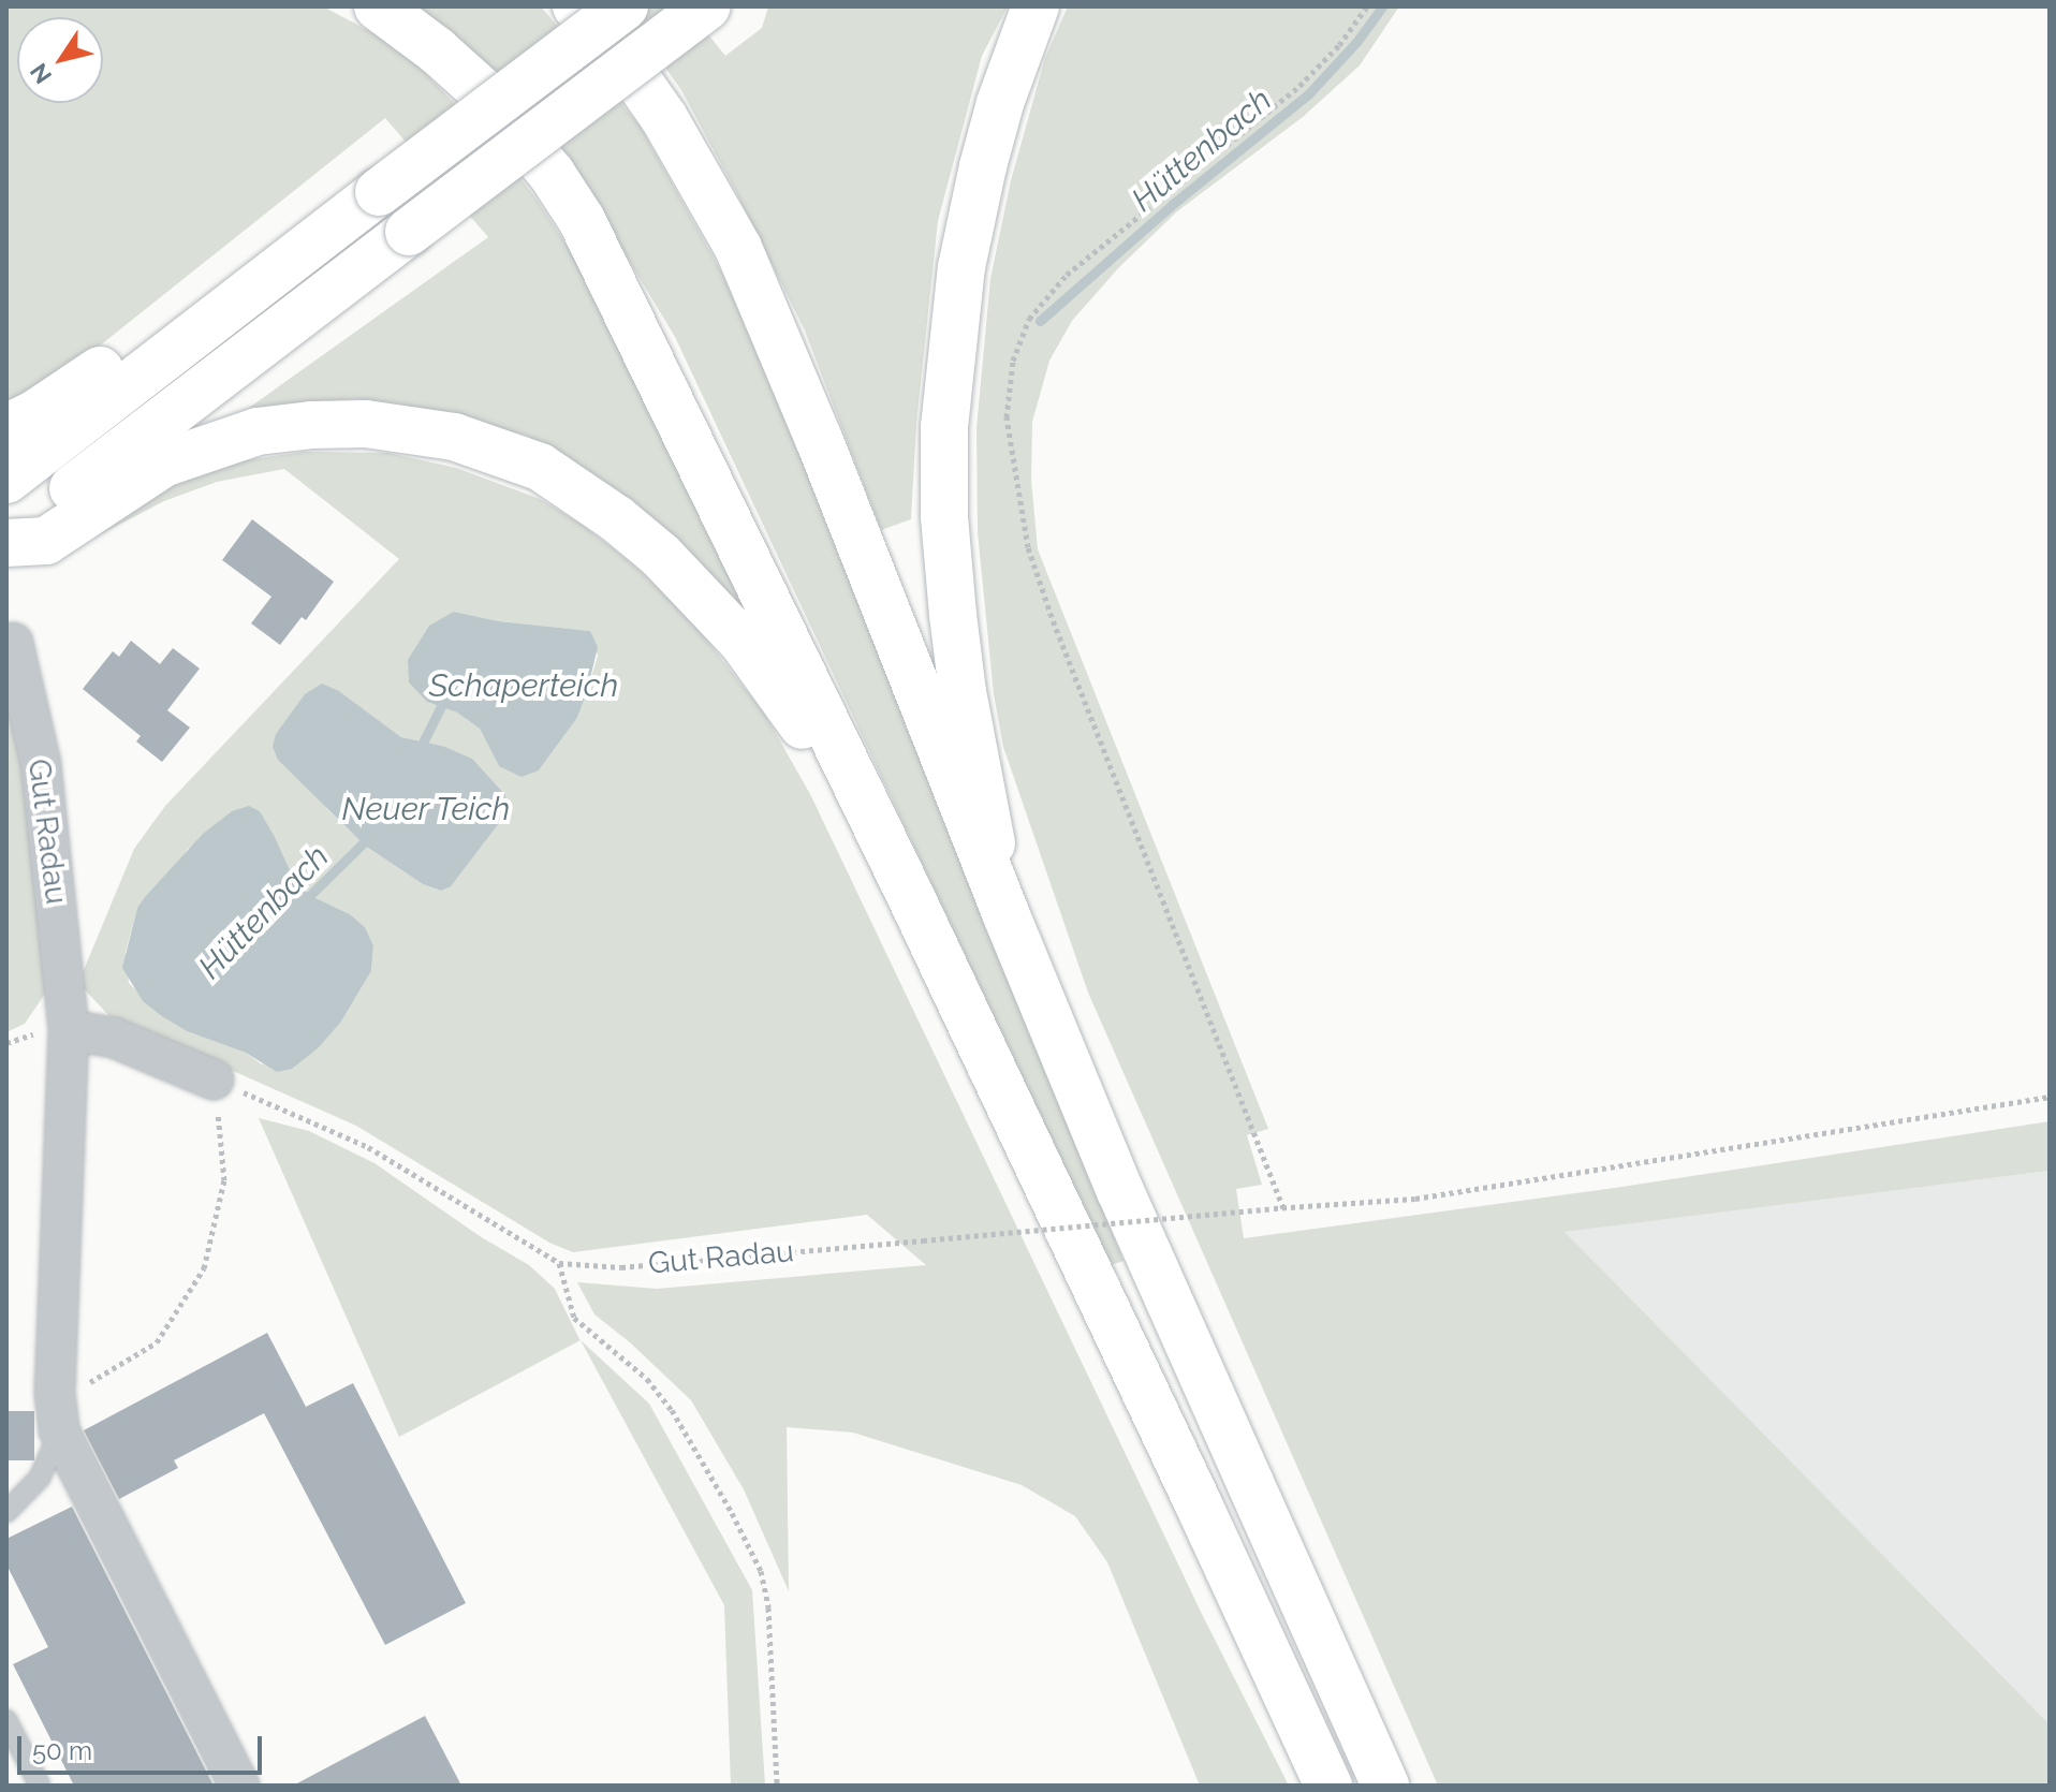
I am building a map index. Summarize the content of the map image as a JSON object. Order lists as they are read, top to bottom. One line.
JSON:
{"streets":{"street":["Gut Radau"]},"water":["Hüttenbach","Schaperteich","Neuer Teich"],"scale_bar":"50 m","north":"bottom left"}
